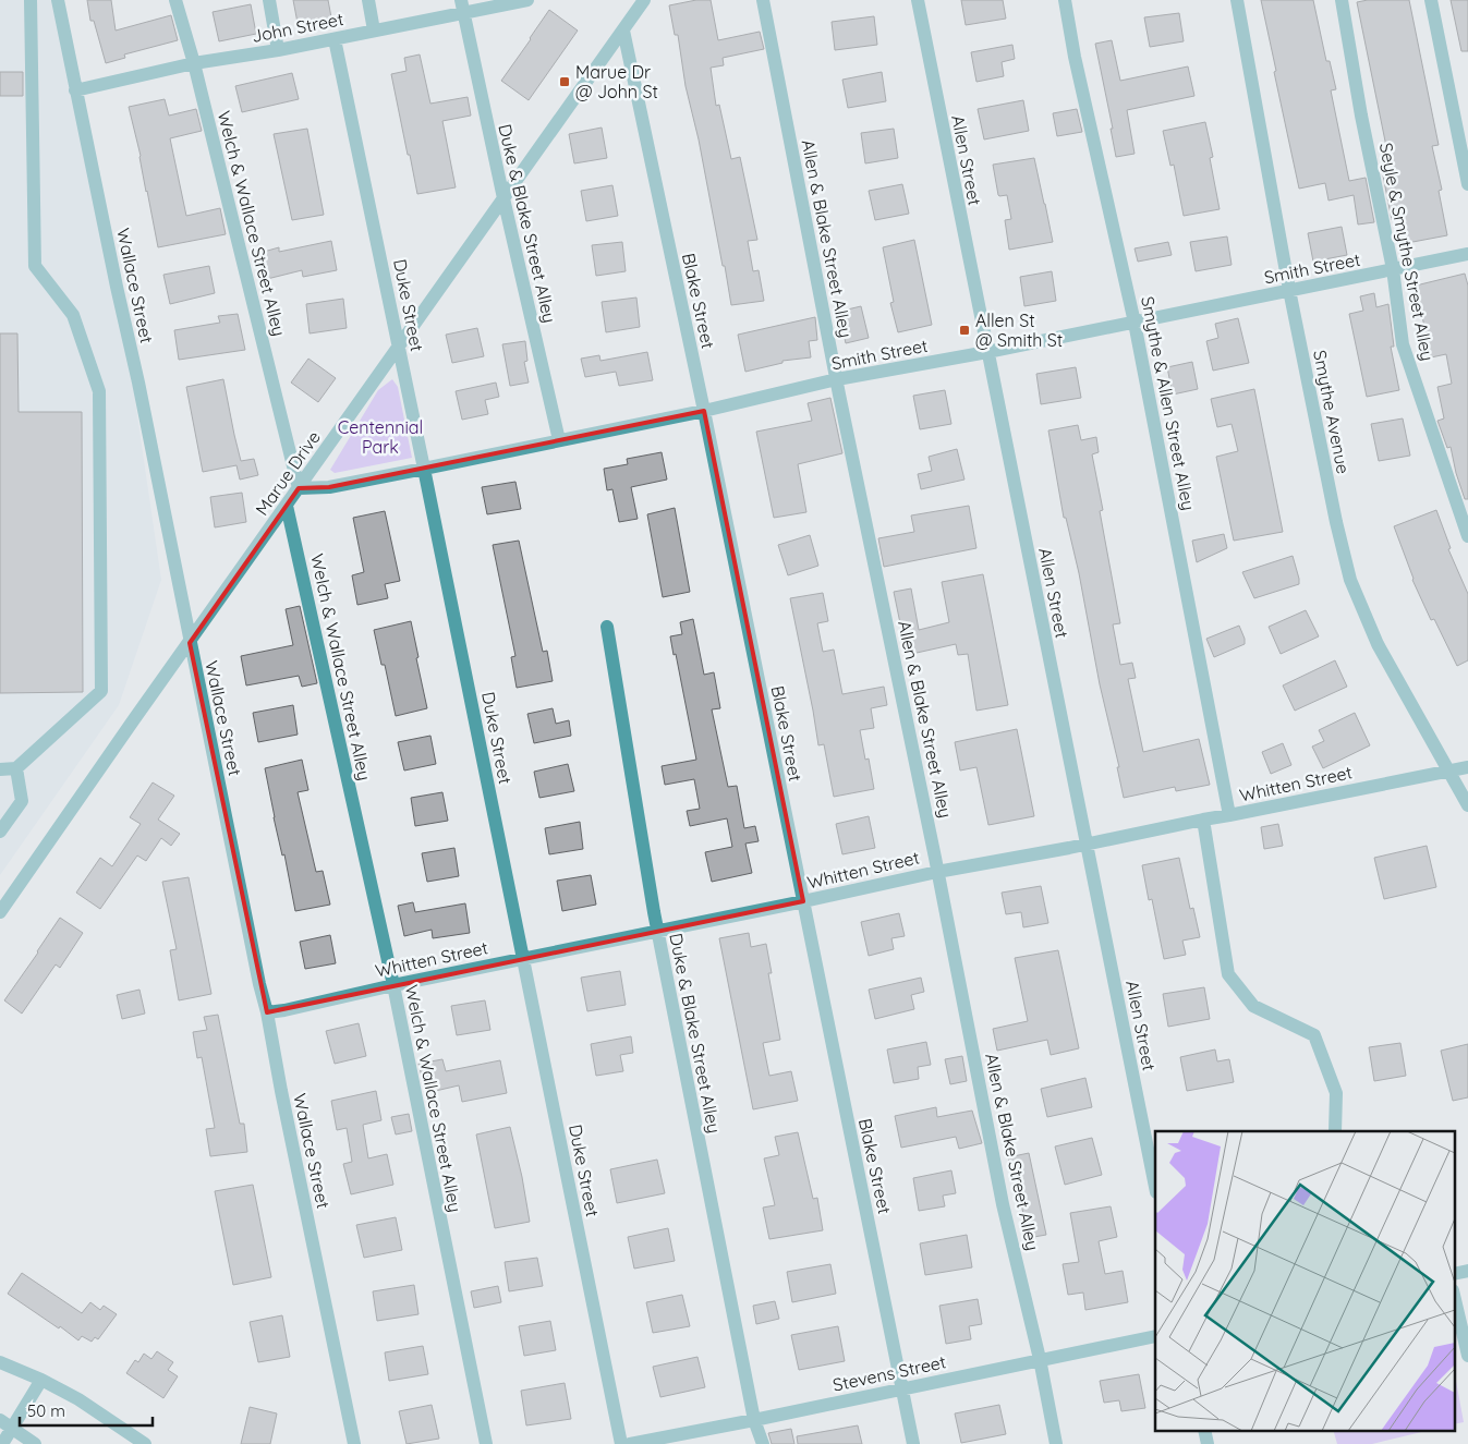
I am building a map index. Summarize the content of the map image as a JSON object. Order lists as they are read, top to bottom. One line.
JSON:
{"streets":{"street":["John Street","Allen Street","Welch & Wallace Street Alley","Duke & Blake Street Alley","Allen & Blake Street Alley","Seyle & Smythe Street Alley","Smith Street","Wallace Street","Blake Street","Duke Street","Smythe & Allen Street Alley","Smythe Avenue","Marue Drive","Whitten Street","Stevens Street"]},"crossings":[["John Street","Welch & Wallace Street Alley"],["John Street","Duke & Blake Street Alley"],["John Street","Wallace Street"],["John Street","Duke Street"],["Allen Street","Smith Street"],["Allen Street","Whitten Street"],["Welch & Wallace Street Alley","Smith Street"],["Welch & Wallace Street Alley","Marue Drive"],["Welch & Wallace Street Alley","Whitten Street"],["Duke & Blake Street Alley","Smith Street"],["Duke & Blake Street Alley","Marue Drive"],["Duke & Blake Street Alley","Whitten Street"],["Duke & Blake Street Alley","Stevens Street"],["Allen & Blake Street Alley","Smith Street"],["Allen & Blake Street Alley","Whitten Street"],["Allen & Blake Street Alley","Stevens Street"],["Seyle & Smythe Street Alley","Smith Street"],["Smith Street","Blake Street"],["Smith Street","Duke Street"],["Smith Street","Smythe & Allen Street Alley"],["Smith Street","Smythe Avenue"],["Smith Street","Marue Drive"],["Wallace Street","Marue Drive"],["Wallace Street","Whitten Street"],["Blake Street","Marue Drive"],["Blake Street","Whitten Street"],["Blake Street","Stevens Street"],["Duke Street","Marue Drive"],["Duke Street","Whitten Street"],["Smythe & Allen Street Alley","Whitten Street"],["Smythe Avenue","Whitten Street"]],"parks":["Centennial Park"],"places":{"transit":["Marue Dr @ John St","Allen St @ Smith St"]},"scale_bar":"50 m"}
